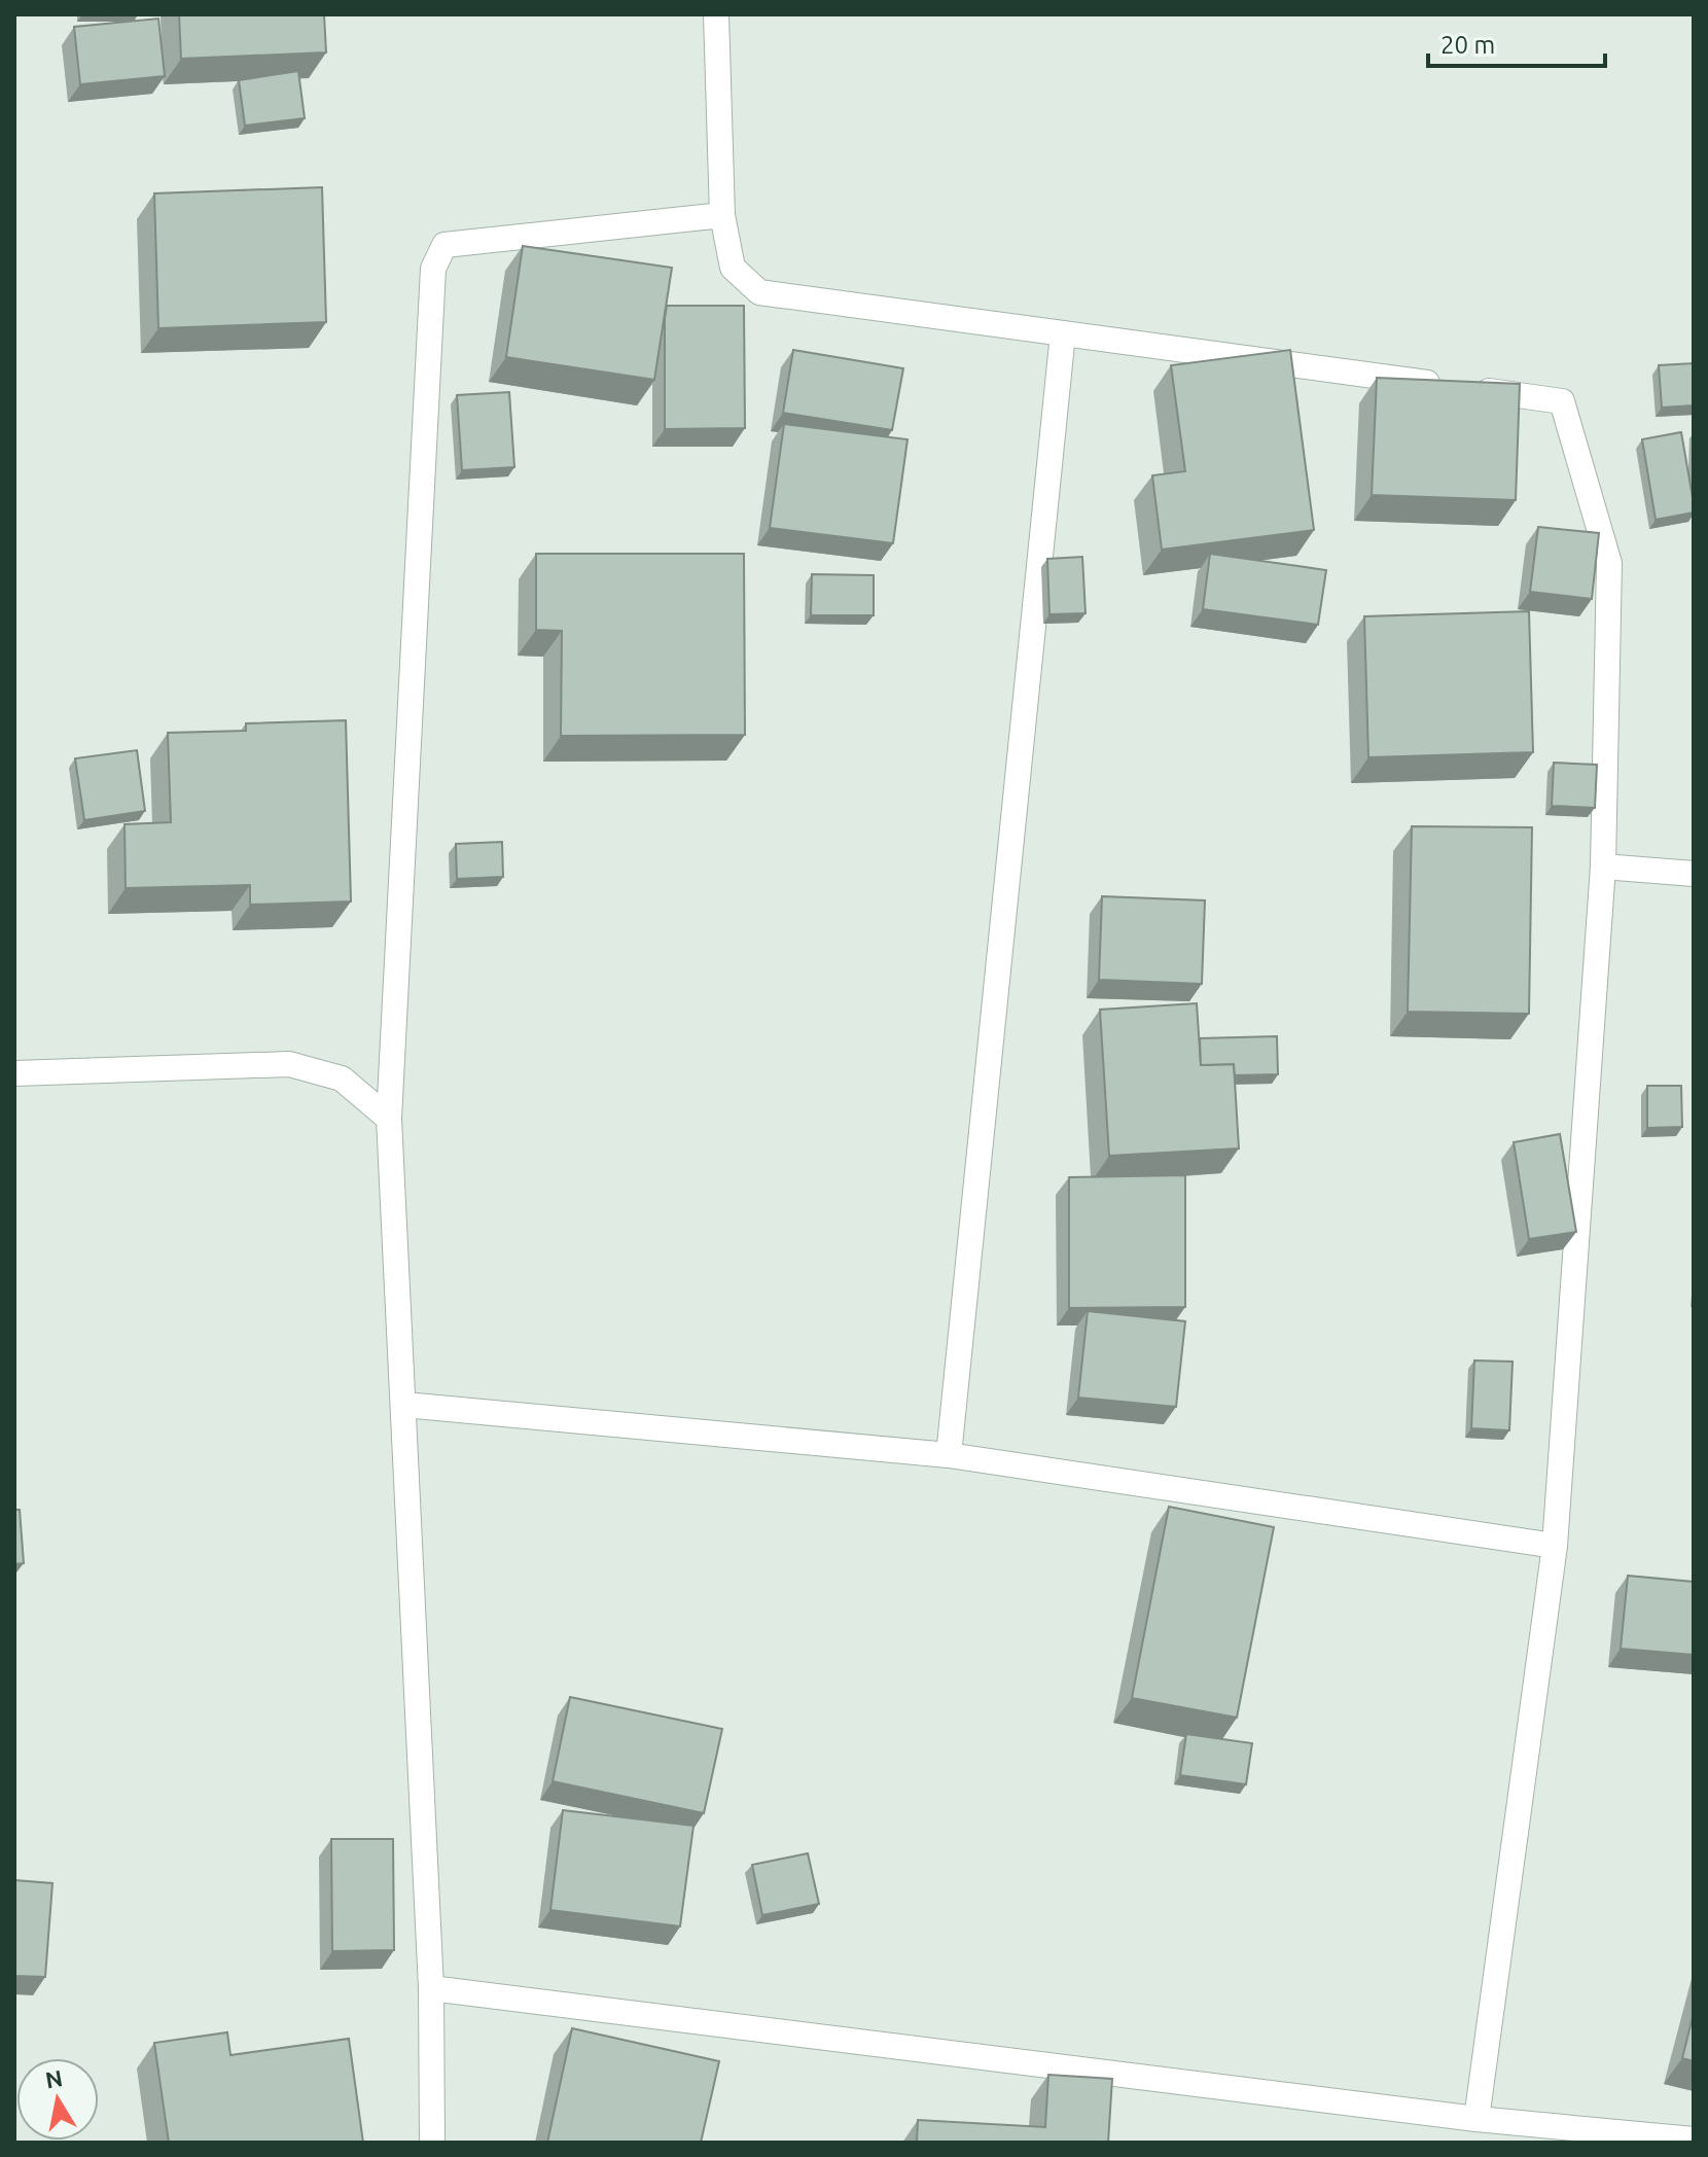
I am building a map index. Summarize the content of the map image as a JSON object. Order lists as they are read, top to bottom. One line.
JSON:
{"scale_bar":"20 m","north":"top"}
